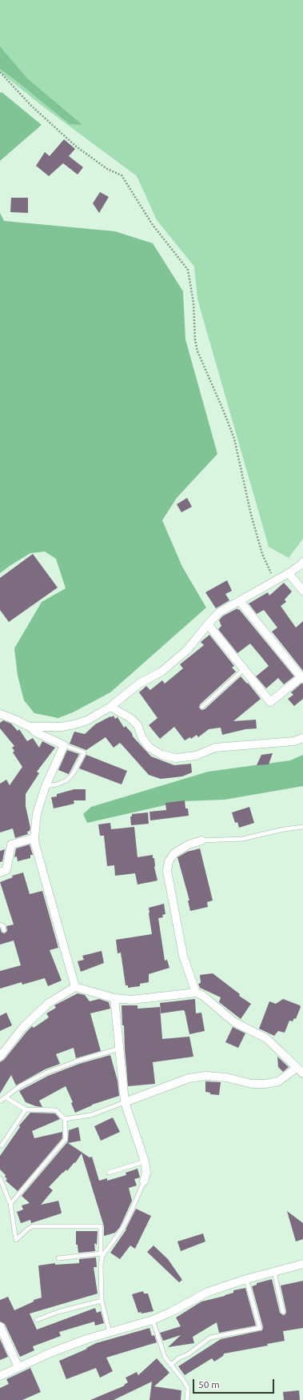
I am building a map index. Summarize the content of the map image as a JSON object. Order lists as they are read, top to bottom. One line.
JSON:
{"scale_bar":"50 m"}
